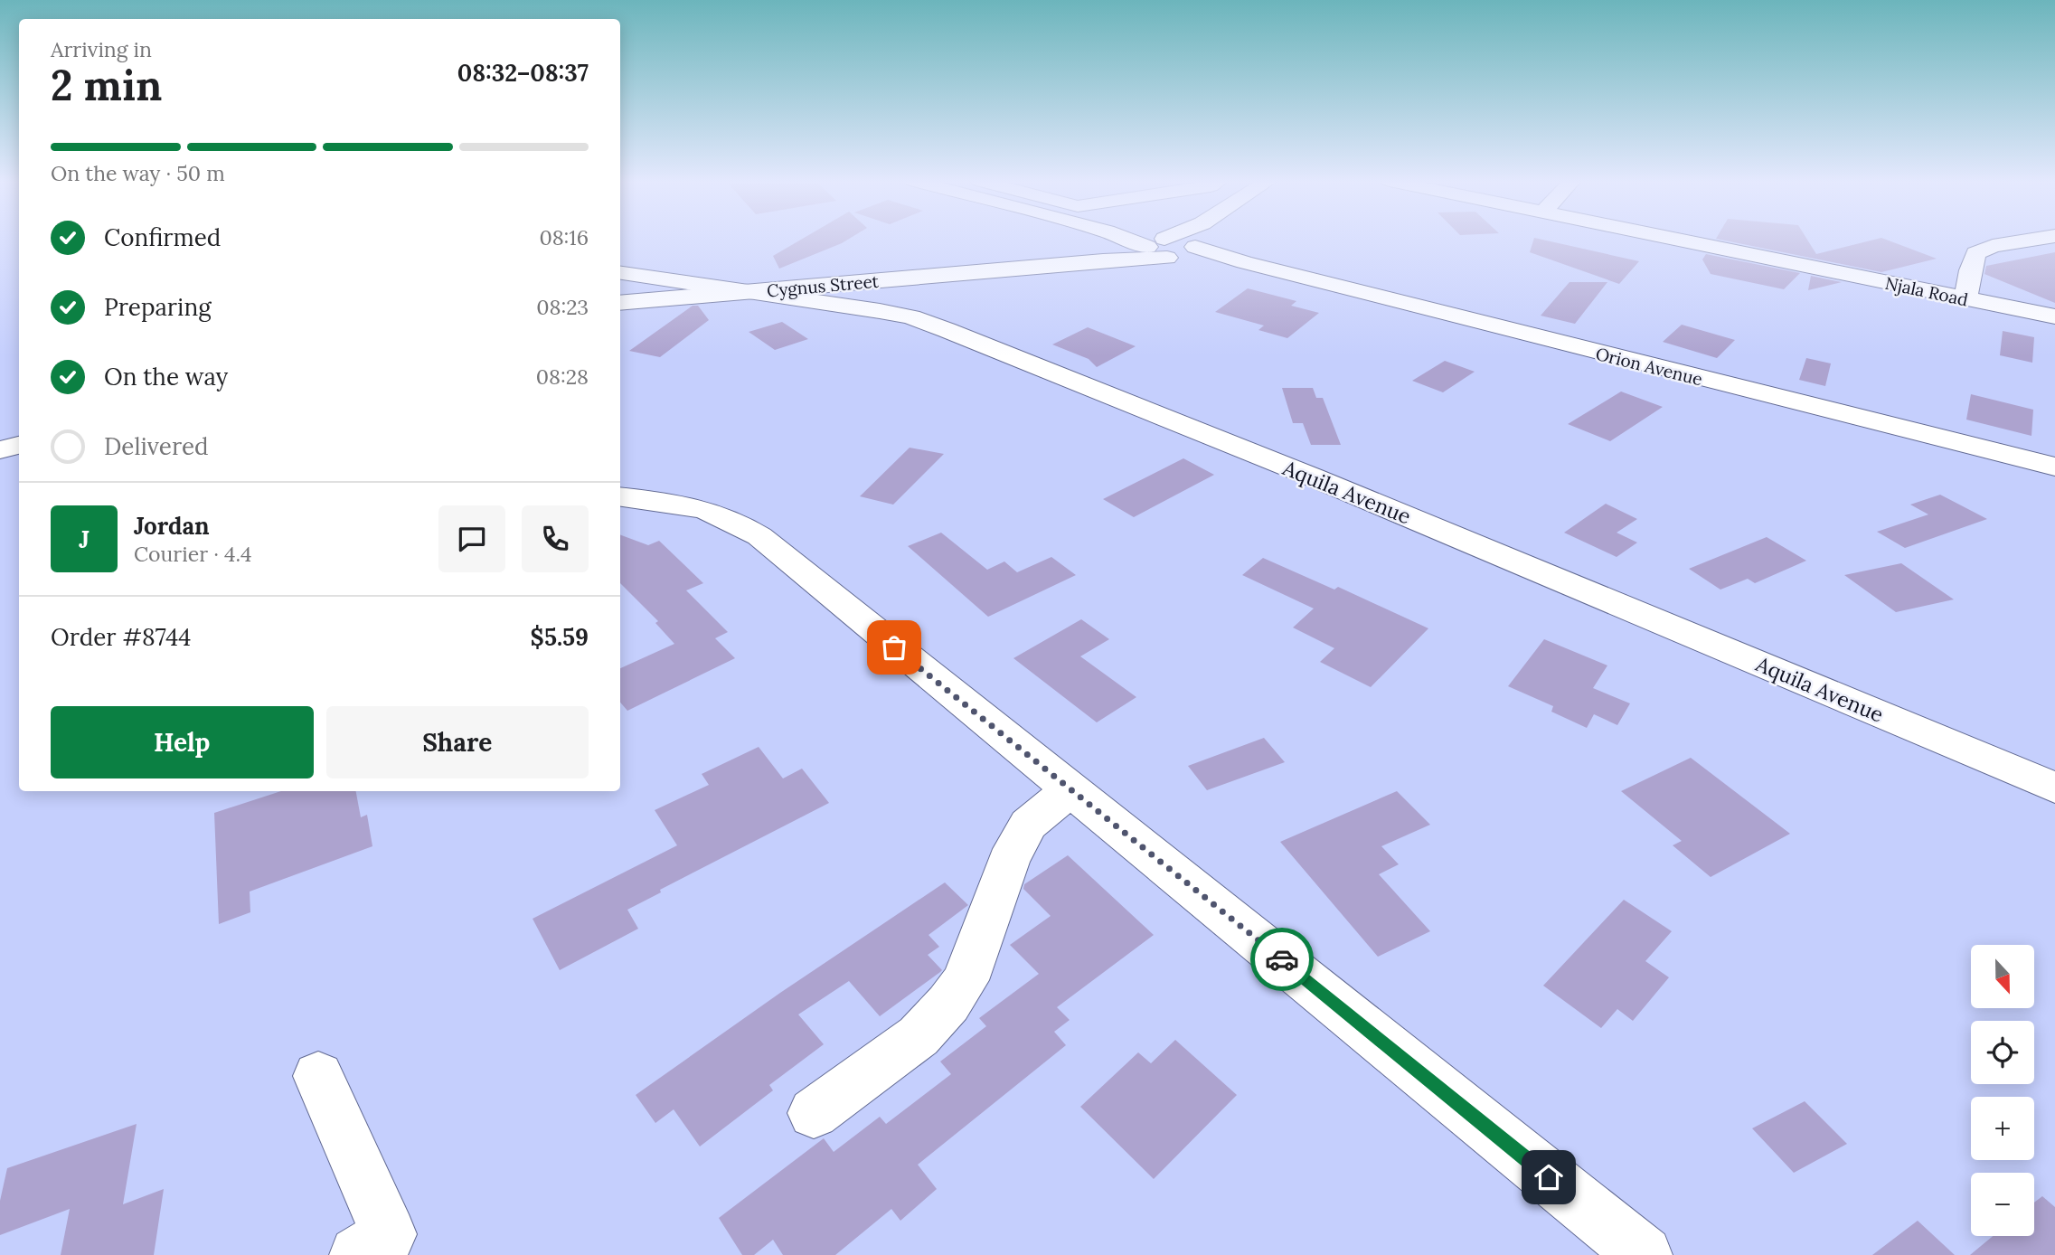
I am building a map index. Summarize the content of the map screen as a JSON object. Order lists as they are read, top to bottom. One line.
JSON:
{"streets":{"street":["Cygnus Street","Njala Road","Orion Avenue","Aquila Avenue"]},"crossings":[["Cygnus Street","Orion Avenue"],["Cygnus Street","Aquila Avenue"]],"north":"bottom","page":{"heading":["2 min","Arriving in","08:32–08:37"],"panel":["Jordan","Courier · 4.4","Order #8744","$5.59"],"bar":"On the way · 50 m","list":[["Confirmed","08:16"],["Preparing","08:23"],["On the way","08:28"],"Delivered"],"round":"J","buttons":["Help","Share"],"map_buttons":["+","−"]}}
